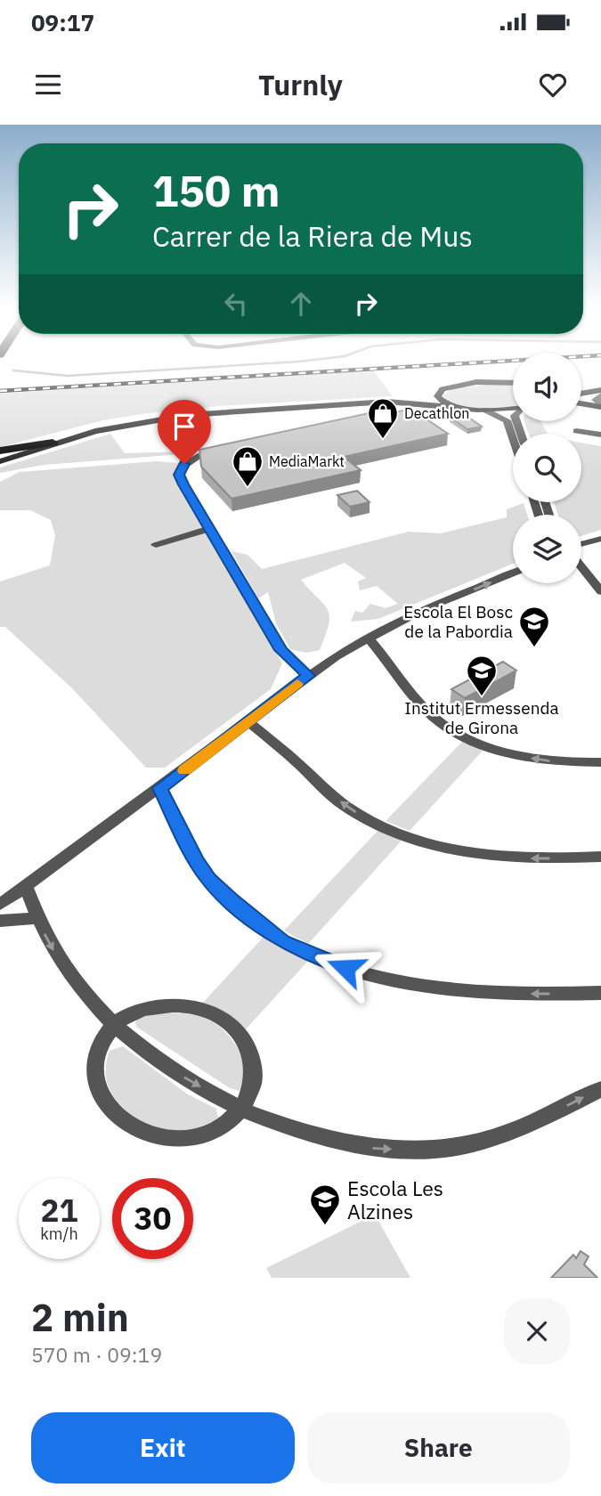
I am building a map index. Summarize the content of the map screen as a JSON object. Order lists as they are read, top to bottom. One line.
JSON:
{"places":{"shop":["Decathlon","MediaMarkt"],"school or university":["Escola El Bosc de la Pabordia","Institut Ermessenda de Girona","Escola Les Alzines"]},"page":{"status":"09:17","header":"Turnly","turn":["150 m","Carrer de la Riera de Mus"],"speed":"21 km/h","limit":"30","heading":["2 min","570 m · 09:19"],"buttons":["Exit","Share"]}}
